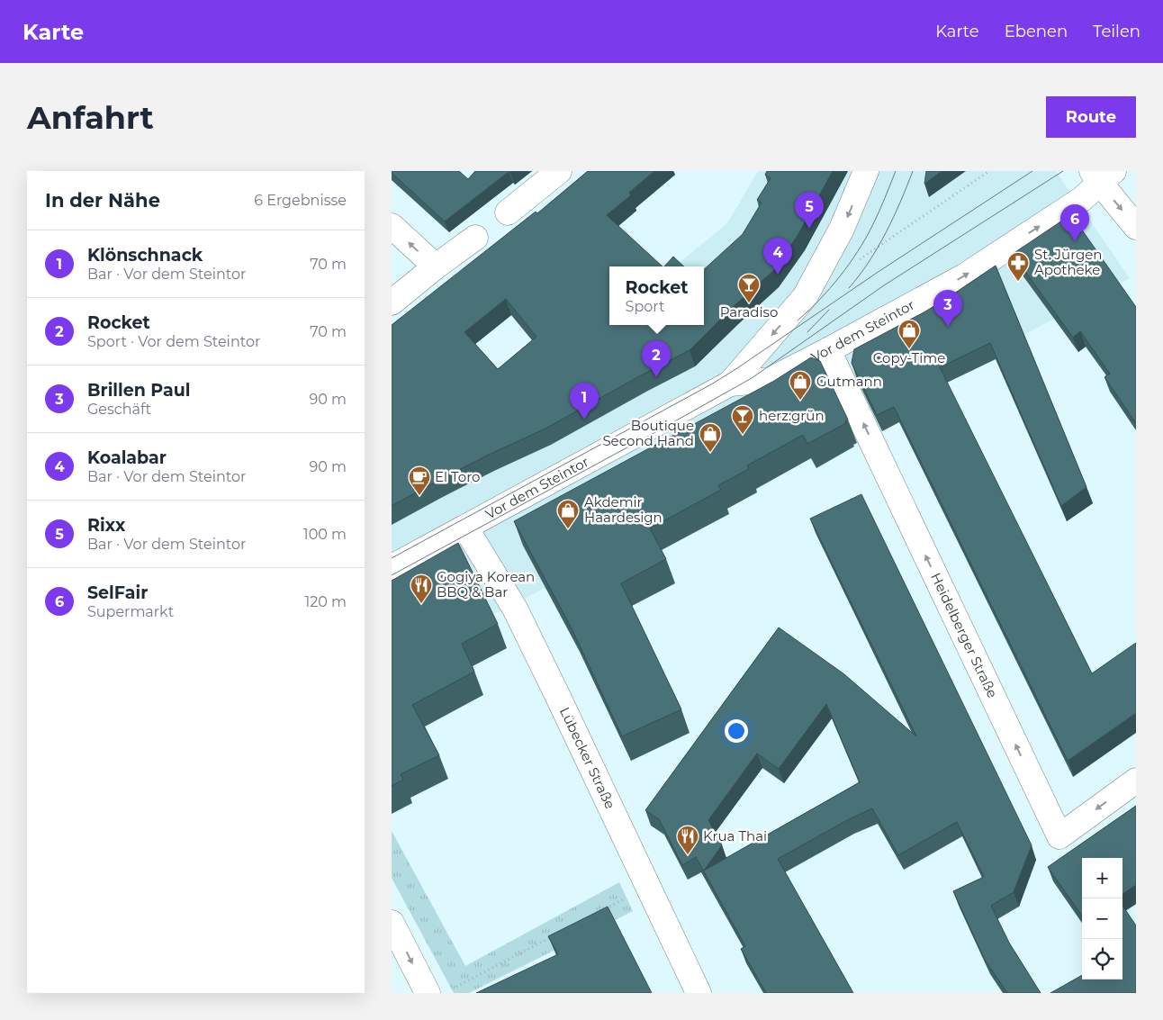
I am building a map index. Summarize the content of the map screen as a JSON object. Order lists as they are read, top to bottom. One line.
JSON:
{"streets":{"street":["Vor dem Steintor","Heidelberger Straße","Lübecker Straße"]},"crossings":[["Vor dem Steintor","Heidelberger Straße"],["Vor dem Steintor","Lübecker Straße"]],"one_way":["Heidelberger Straße"],"places":{"pharmacy":["St. Jürgen Apotheke"],"bar":["Paradiso","herz:grün"],"shop":["Copy-Time","Gutmann","Boutique Second Hand","Akdemir Haardesign"],"cafe":["El Toro"],"restaurant":["Gogiya Korean BBQ & Bar","Krua Thai"]},"page":{"header":"Karte","nav":["Karte","Ebenen","Teilen"],"buttons":"Route","title":"Anfahrt","heading":["In der Nähe","6 Ergebnisse"],"pins":["5","6","4","3","2","1"],"list":[{"mark":"1","name":"Klönschnack","note":"Bar · Vor dem Steintor","value":"70 m"},{"mark":"2","name":"Rocket","note":"Sport · Vor dem Steintor","value":"70 m"},{"mark":"3","name":"Brillen Paul","note":"Geschäft","value":"90 m"},{"mark":"4","name":"Koalabar","note":"Bar · Vor dem Steintor","value":"90 m"},{"mark":"5","name":"Rixx","note":"Bar · Vor dem Steintor","value":"100 m"},{"mark":"6","name":"SelFair","note":"Supermarkt","value":"120 m"}],"popup":["Rocket","Sport"],"map_buttons":["+","−"]}}
